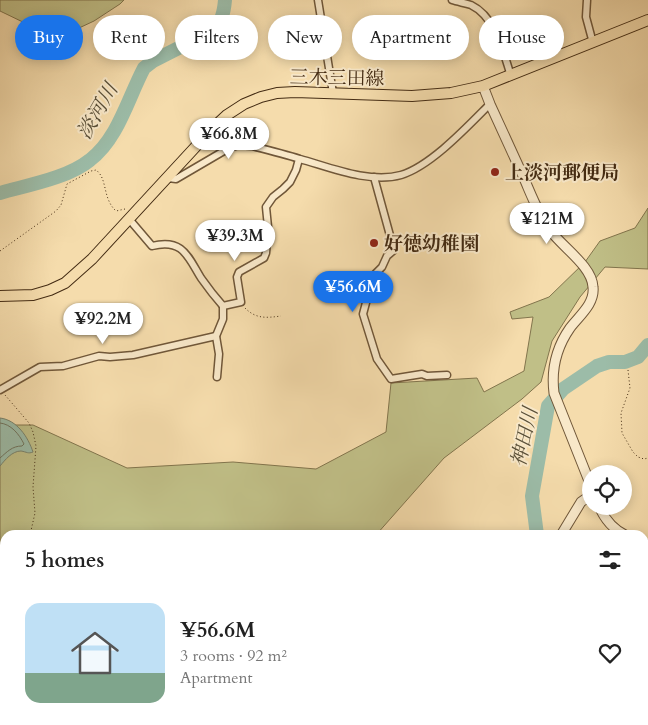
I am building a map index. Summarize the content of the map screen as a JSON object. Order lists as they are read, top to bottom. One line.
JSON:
{"streets":{"main road":["三木三田線"]},"water":["淡河川","神田川"],"places":["上淡河郵便局","好徳幼稚園"],"page":{"chip":["Buy","Rent","Filters","New","Apartment","House"],"price":["¥66.8M","¥121M","¥39.3M","¥56.6M","¥92.2M"],"heading":"5 homes","list":[{"name":"¥56.6M","note":"3 rooms · 92 m² · Apartment"}]}}
